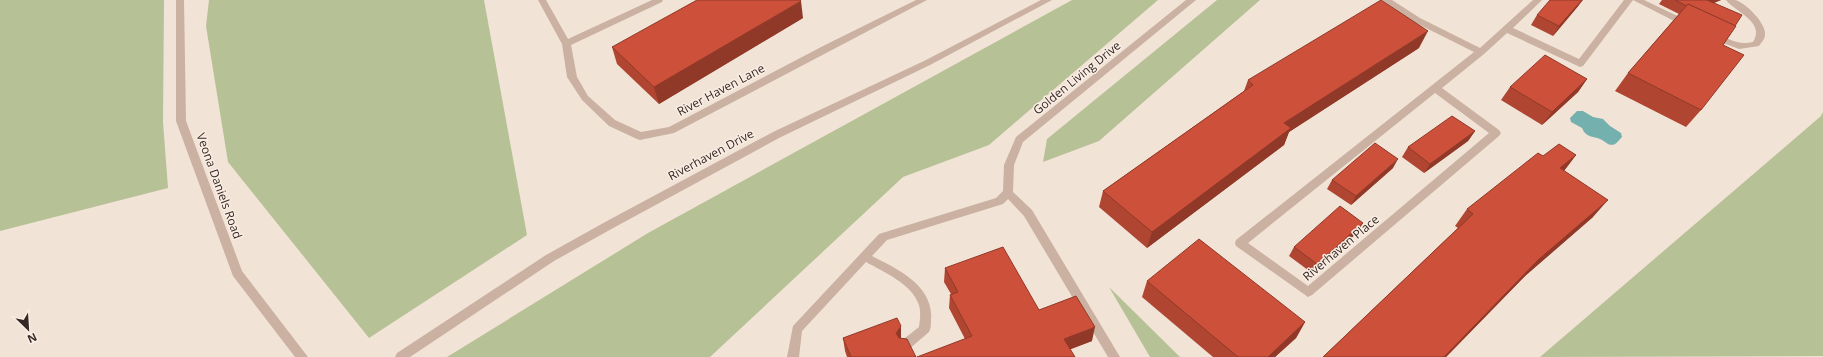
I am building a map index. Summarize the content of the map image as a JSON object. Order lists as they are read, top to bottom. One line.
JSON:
{"streets":{"street":["Golden Living Drive","River Haven Lane","Riverhaven Drive","Veona Daniels Road","Riverhaven Place"]},"north":"bottom right"}
